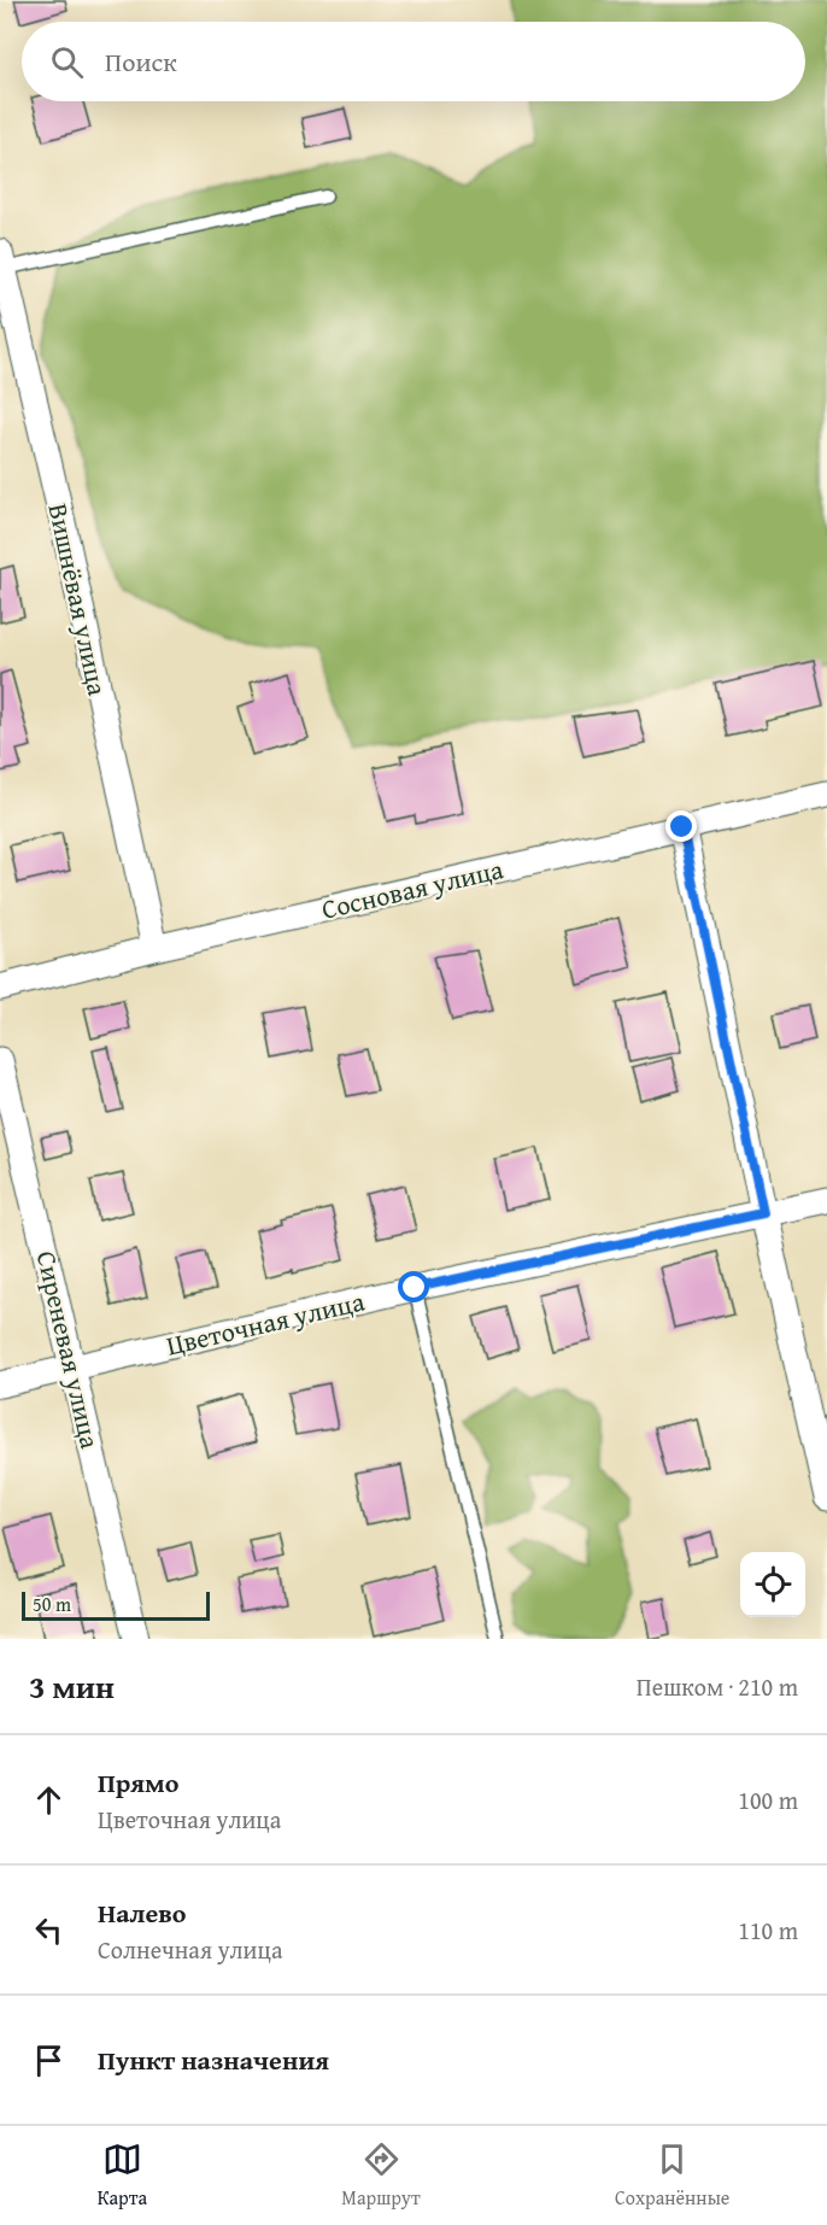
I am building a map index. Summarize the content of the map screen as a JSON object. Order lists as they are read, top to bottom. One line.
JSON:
{"streets":{"street":["Вишнёвая улица","Сосновая улица","Цветочная улица","Сиреневая улица"]},"crossings":[["Вишнёвая улица","Сосновая улица"],["Цветочная улица","Сиреневая улица"]],"scale_bar":"50 m","page":{"search":"Поиск","scale":"50 m","heading":["3 мин","Пешком · 210 m"],"list":[["Прямо","Цветочная улица","100 m"],["Налево","Солнечная улица","110 m"],"Пункт назначения"],"nav":["Карта","Маршрут","Сохранённые"]}}
